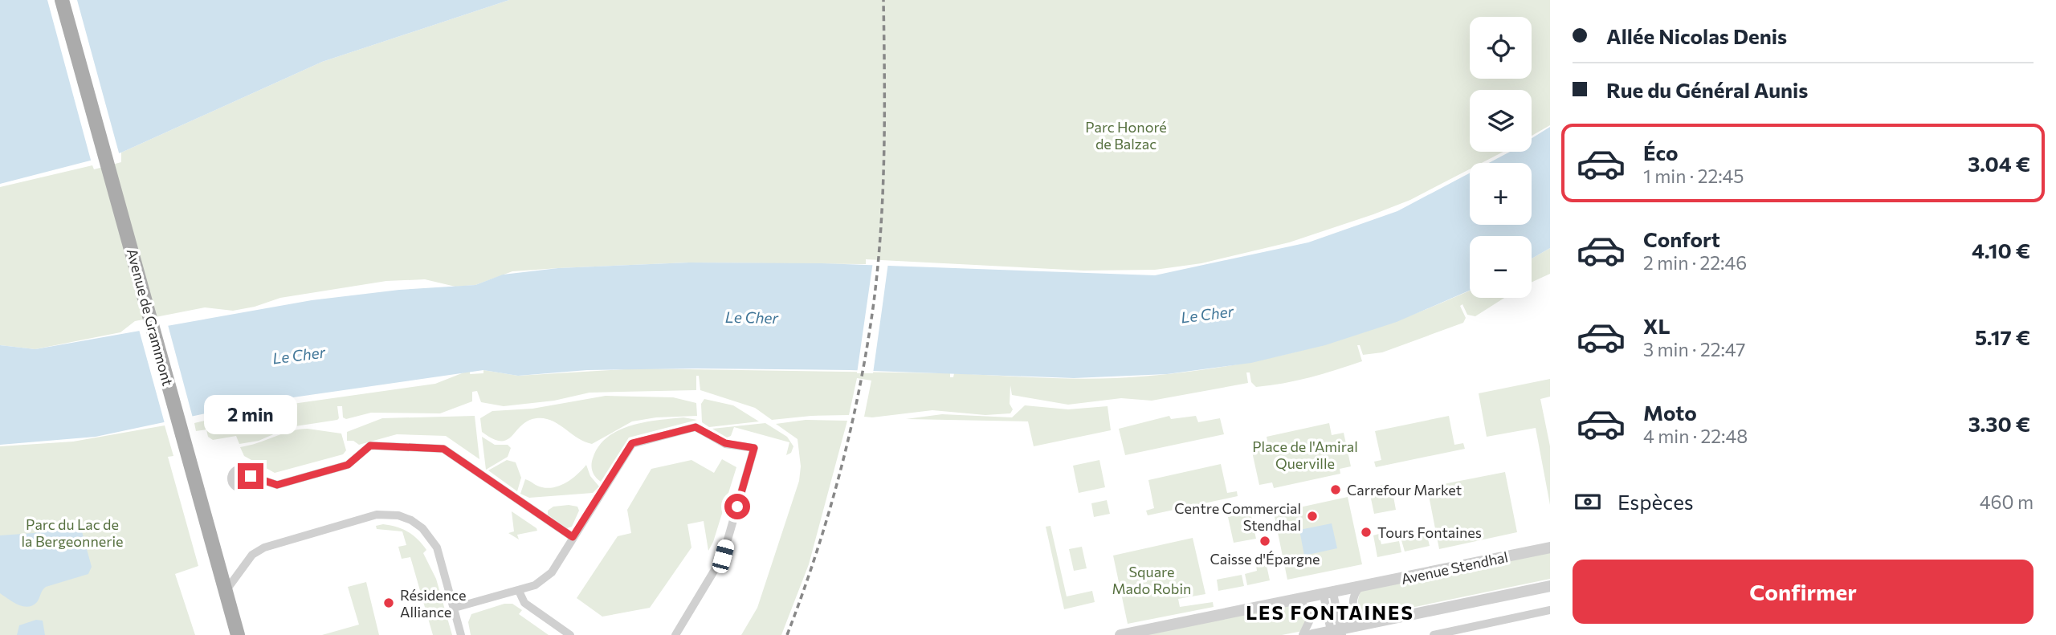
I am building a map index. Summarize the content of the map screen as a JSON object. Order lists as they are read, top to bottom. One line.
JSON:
{"streets":{"main road":["Avenue de Grammont"],"street":["Avenue Stendhal"]},"districts":["LES FONTAINES"],"water":["Le Cher"],"parks":["Parc Honoré de Balzac","Place de l'Amiral Querville","Parc du Lac de la Bergeonnerie","Square Mado Robin"],"places":["Carrefour Market","Centre Commercial Stendhal","Tours Fontaines","Caisse d'Épargne","Résidence Alliance"],"page":{"banner":["Allée Nicolas Denis","Rue du Général Aunis"],"map_buttons":["+","−"],"list":[{"name":"Éco","note":"1 min · 22:45","value":"3.04 €"},{"name":"Confort","note":"2 min · 22:46","value":"4.10 €"},{"name":"XL","note":"3 min · 22:47","value":"5.17 €"},{"name":"Moto","note":"4 min · 22:48","value":"3.30 €"}],"bubble":"2 min","pay":["Espèces","460 m"],"buttons":"Confirmer"}}
